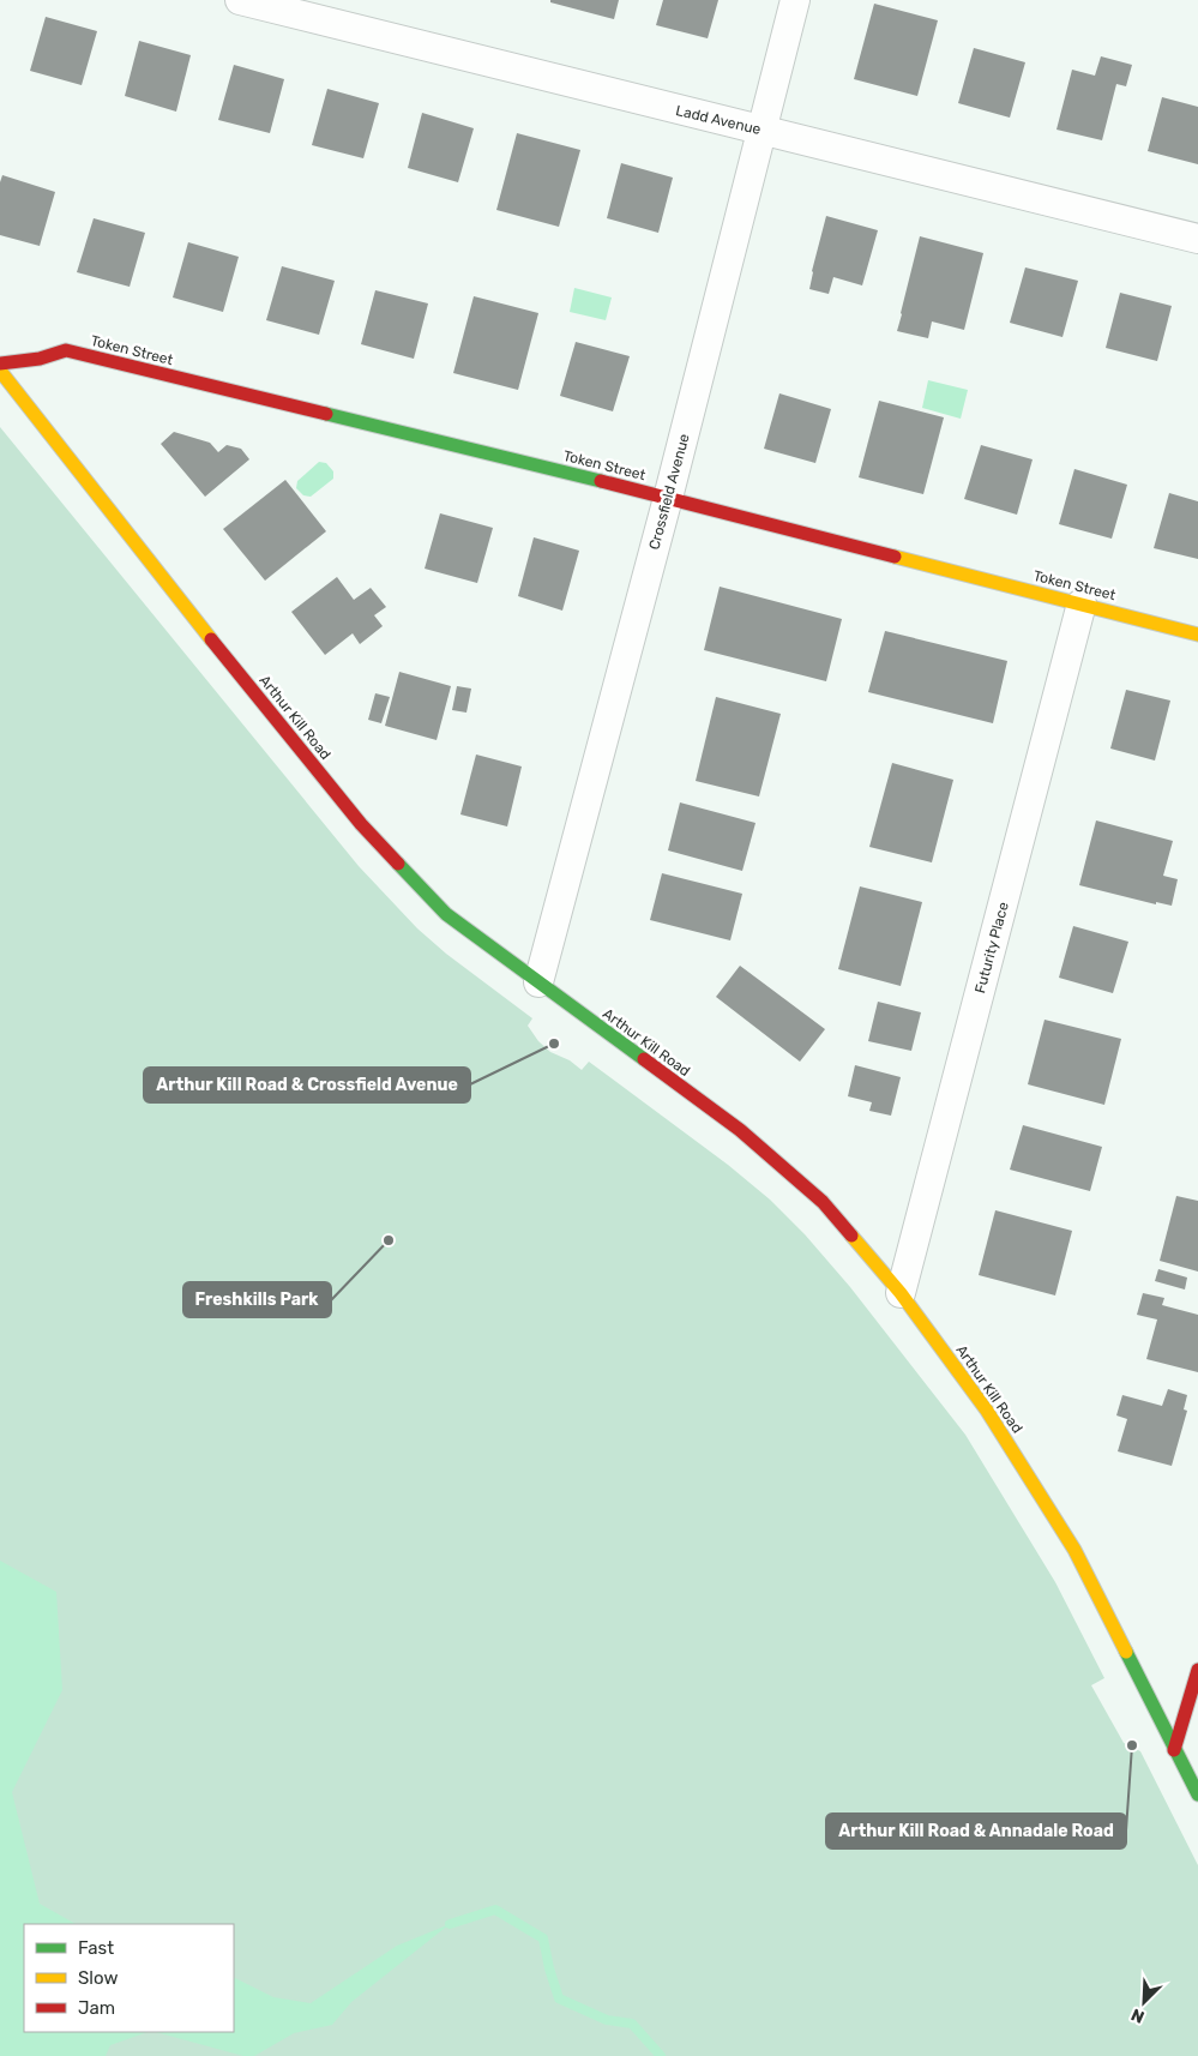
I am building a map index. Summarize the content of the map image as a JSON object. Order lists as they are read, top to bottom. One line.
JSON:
{"streets":{"street":["Ladd Avenue","Token Street","Crossfield Avenue","Arthur Kill Road","Futurity Place"]},"crossings":[["Ladd Avenue","Crossfield Avenue"],["Token Street","Crossfield Avenue"],["Token Street","Futurity Place"],["Crossfield Avenue","Arthur Kill Road"],["Arthur Kill Road","Futurity Place"]],"places":["Arthur Kill Road & Crossfield Avenue","Freshkills Park","Arthur Kill Road & Annadale Road"],"legend":["Fast","Slow","Jam"],"north":"bottom left"}
